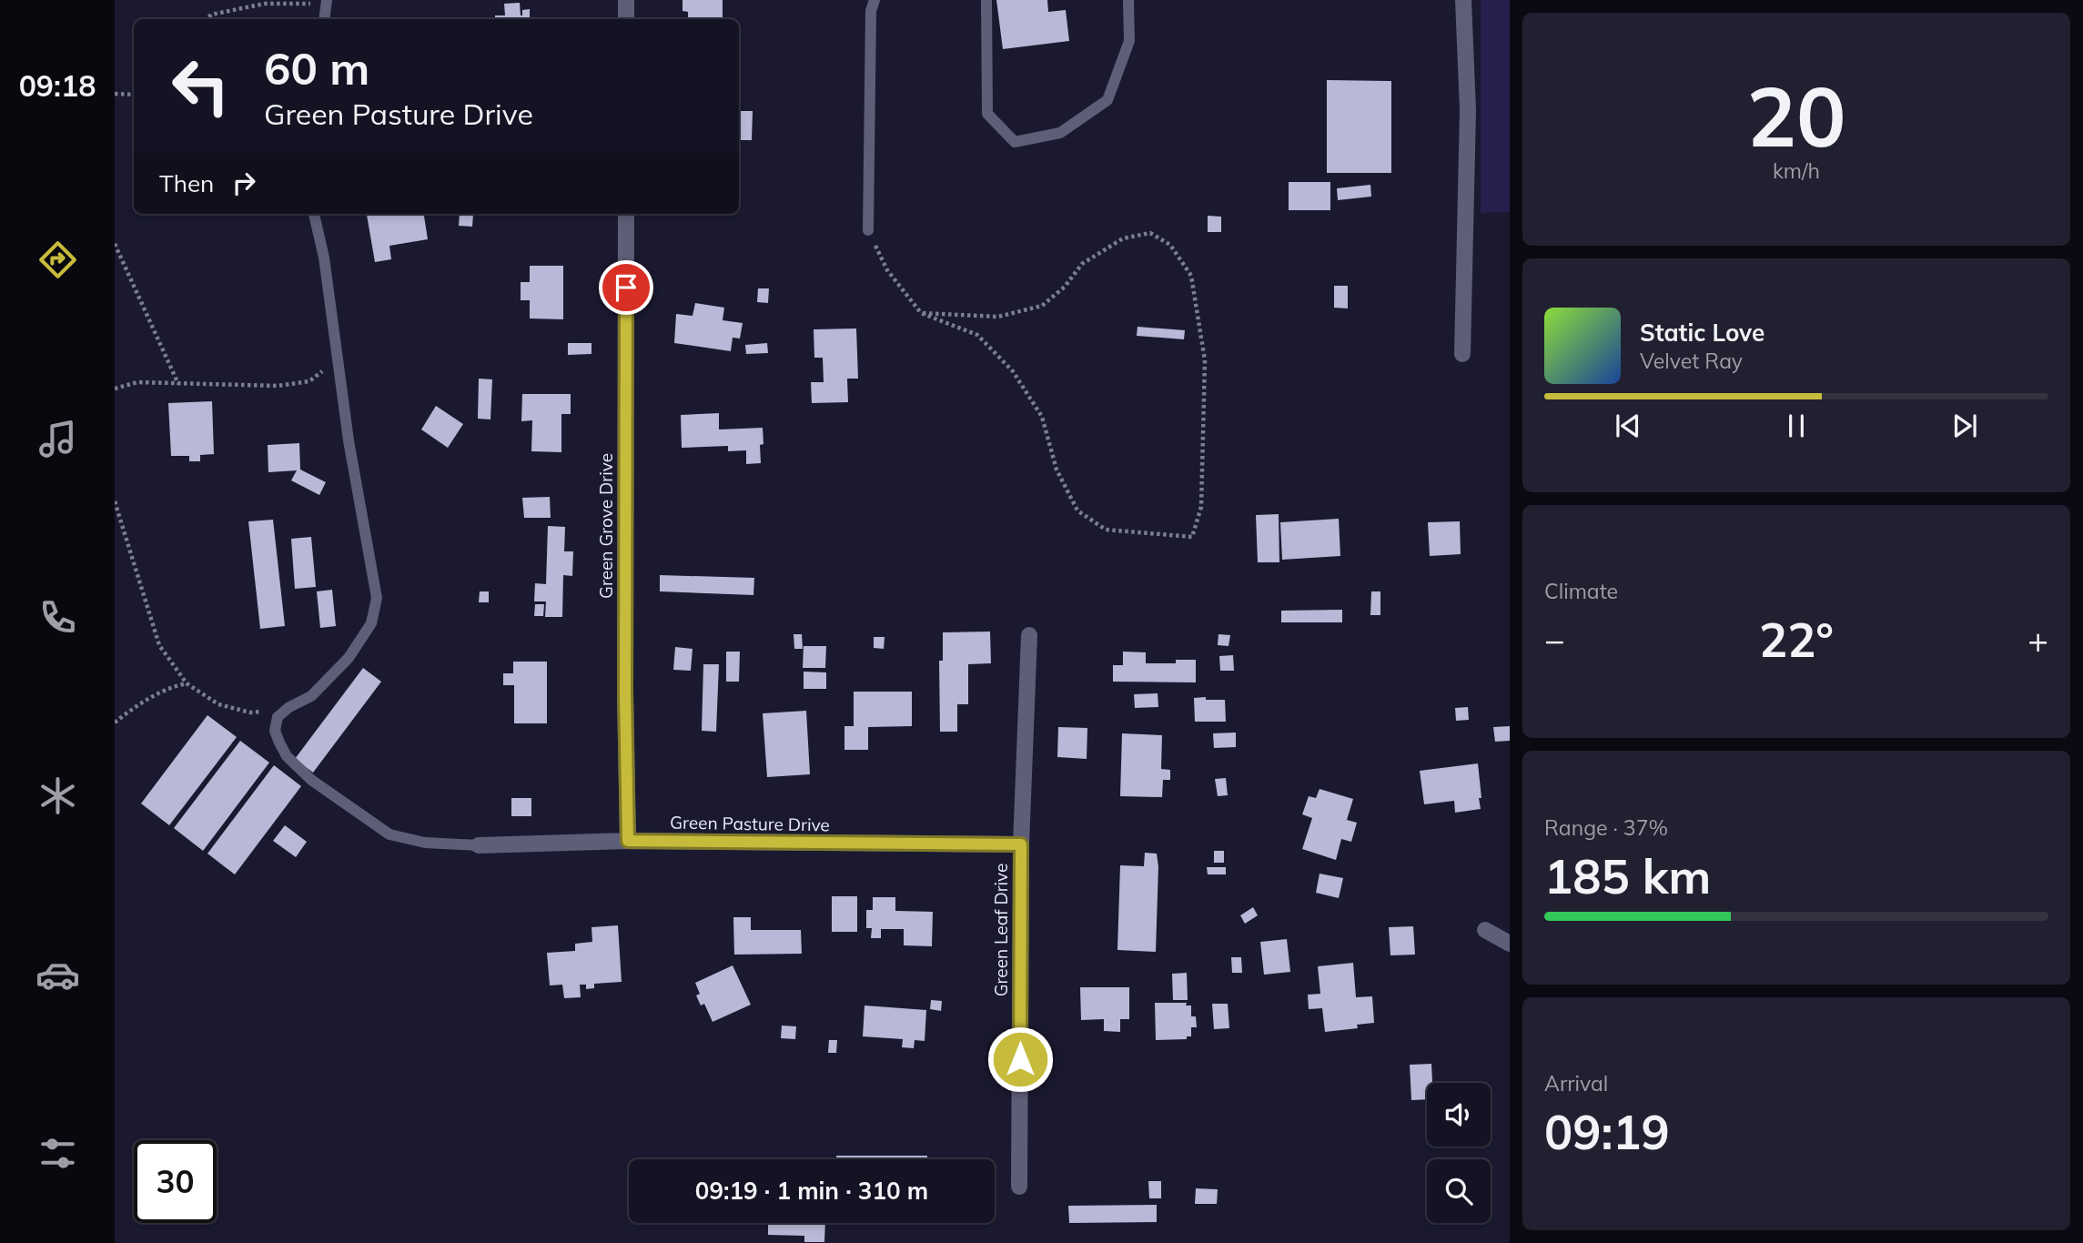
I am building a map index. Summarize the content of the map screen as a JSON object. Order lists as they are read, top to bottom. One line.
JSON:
{"streets":{"street":["Green Grove Drive","Green Pasture Drive","Green Leaf Drive"]},"crossings":[["Green Grove Drive","Green Pasture Drive"],["Green Pasture Drive","Green Leaf Drive"]],"page":{"tabs":"09:18","tile":[["20","km/h"],"Climate",["Range · 37%","185 km"],["Arrival","09:19"]],"turn":["60 m","Green Pasture Drive"],"then":"Then","song":["Static Love","Velvet Ray"],"heat":["−","22°","+"],"limit":"30","trip":"09:19 · 1 min · 310 m"}}
